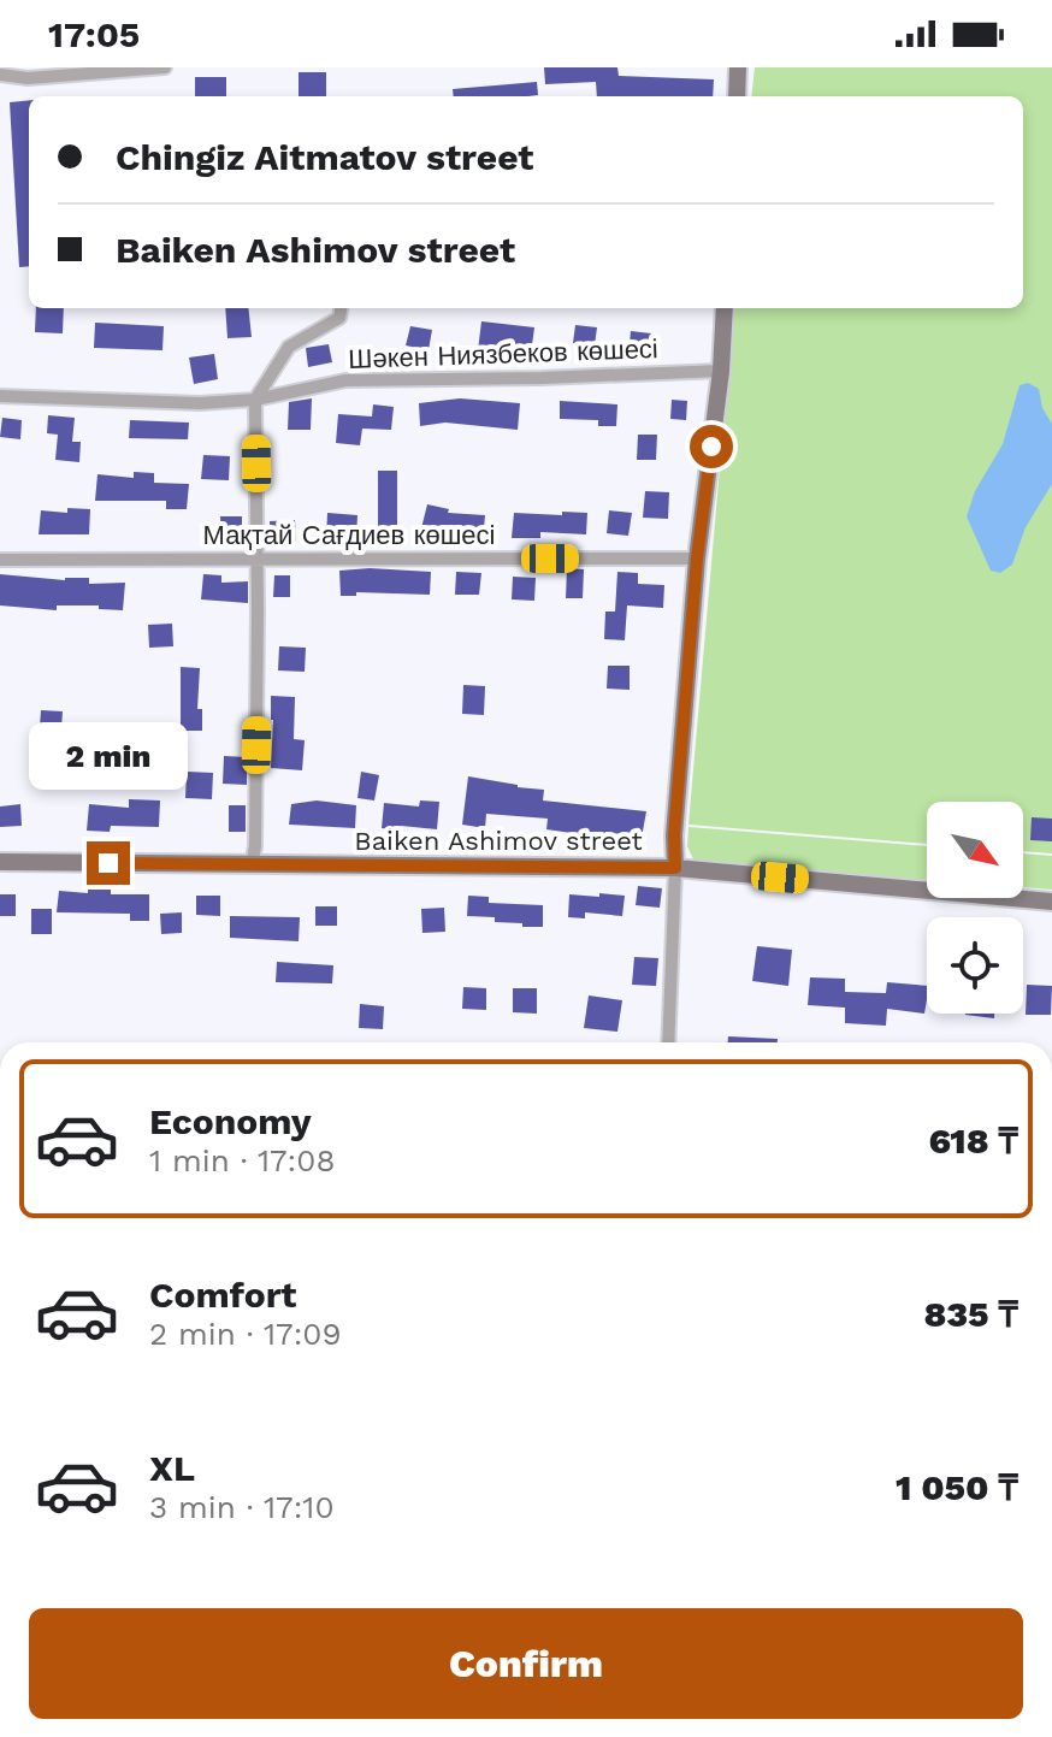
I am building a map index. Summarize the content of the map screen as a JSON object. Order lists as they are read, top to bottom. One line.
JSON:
{"streets":{"main road":["Baiken Ashimov street"],"street":["Шәкен Ниязбеков көшесі","Мақтай Сағдиев көшесі"]},"north":"bottom right","page":{"status":"17:05","banner":["Chingiz Aitmatov street","Baiken Ashimov street"],"bubble":"2 min","list":[{"name":"Economy","note":"1 min · 17:08","value":"618 ₸"},{"name":"Comfort","note":"2 min · 17:09","value":"835 ₸"},{"name":"XL","note":"3 min · 17:10","value":"1 050 ₸"}],"buttons":"Confirm"}}
